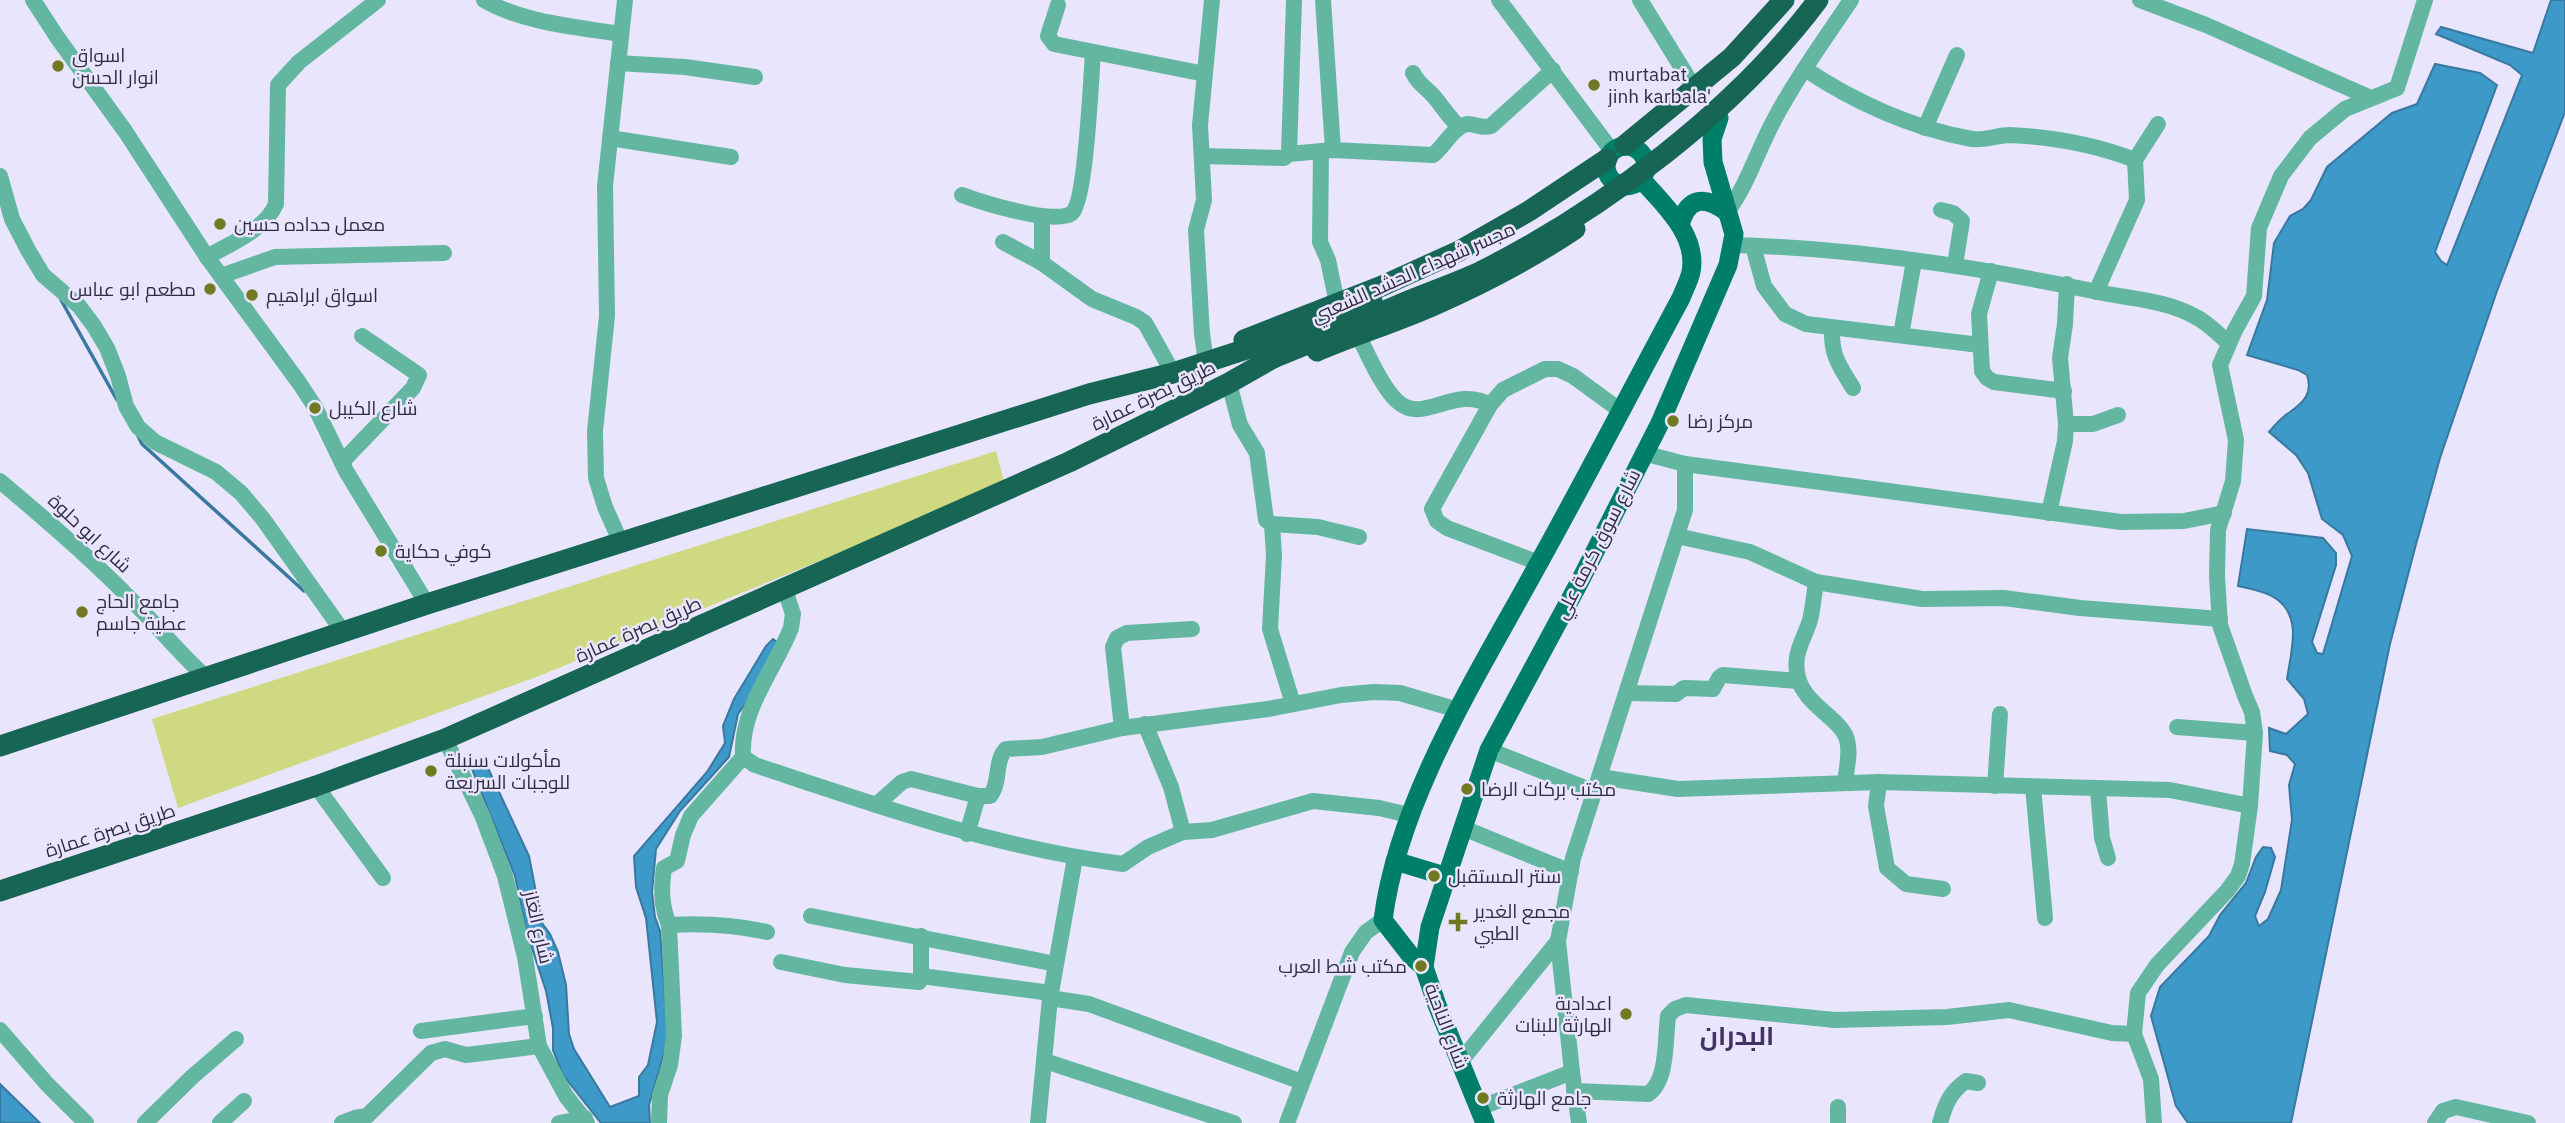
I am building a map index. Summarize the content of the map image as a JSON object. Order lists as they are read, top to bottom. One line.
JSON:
{"streets":{"highway":["مجسر شهداء الحشد الشعبي","طريق بصرة عمارة"],"main road":["شارع سوق كرمة علي","شارع الناحية"],"street":["شارع ابو حلوة","شارع الغاز"]},"crossings":[["مجسر شهداء الحشد الشعبي","طريق بصرة عمارة"],["طريق بصرة عمارة","شارع ابو حلوة"],["طريق بصرة عمارة","شارع الغاز"],["شارع سوق كرمة علي","شارع الناحية"]],"districts":["البدران"],"places":{"other":["اسواق انوار الحسن","murtabat jinh karbala'","معمل حداده حسين","مطعم ابو عباس","اسواق ابراهيم","شارع الكيبل","مركز رضا","كوفي حكاية","جامع الحاج عطية جاسم","مأكولات سنبلة للوجبات السريعة","مكتب بركات الرضا","سنتر المستقبل","مكتب شط العرب","اعدادية الهارثة للبنات","جامع الهارثة"],"health":["مجمع الغدير الطبي"]}}
